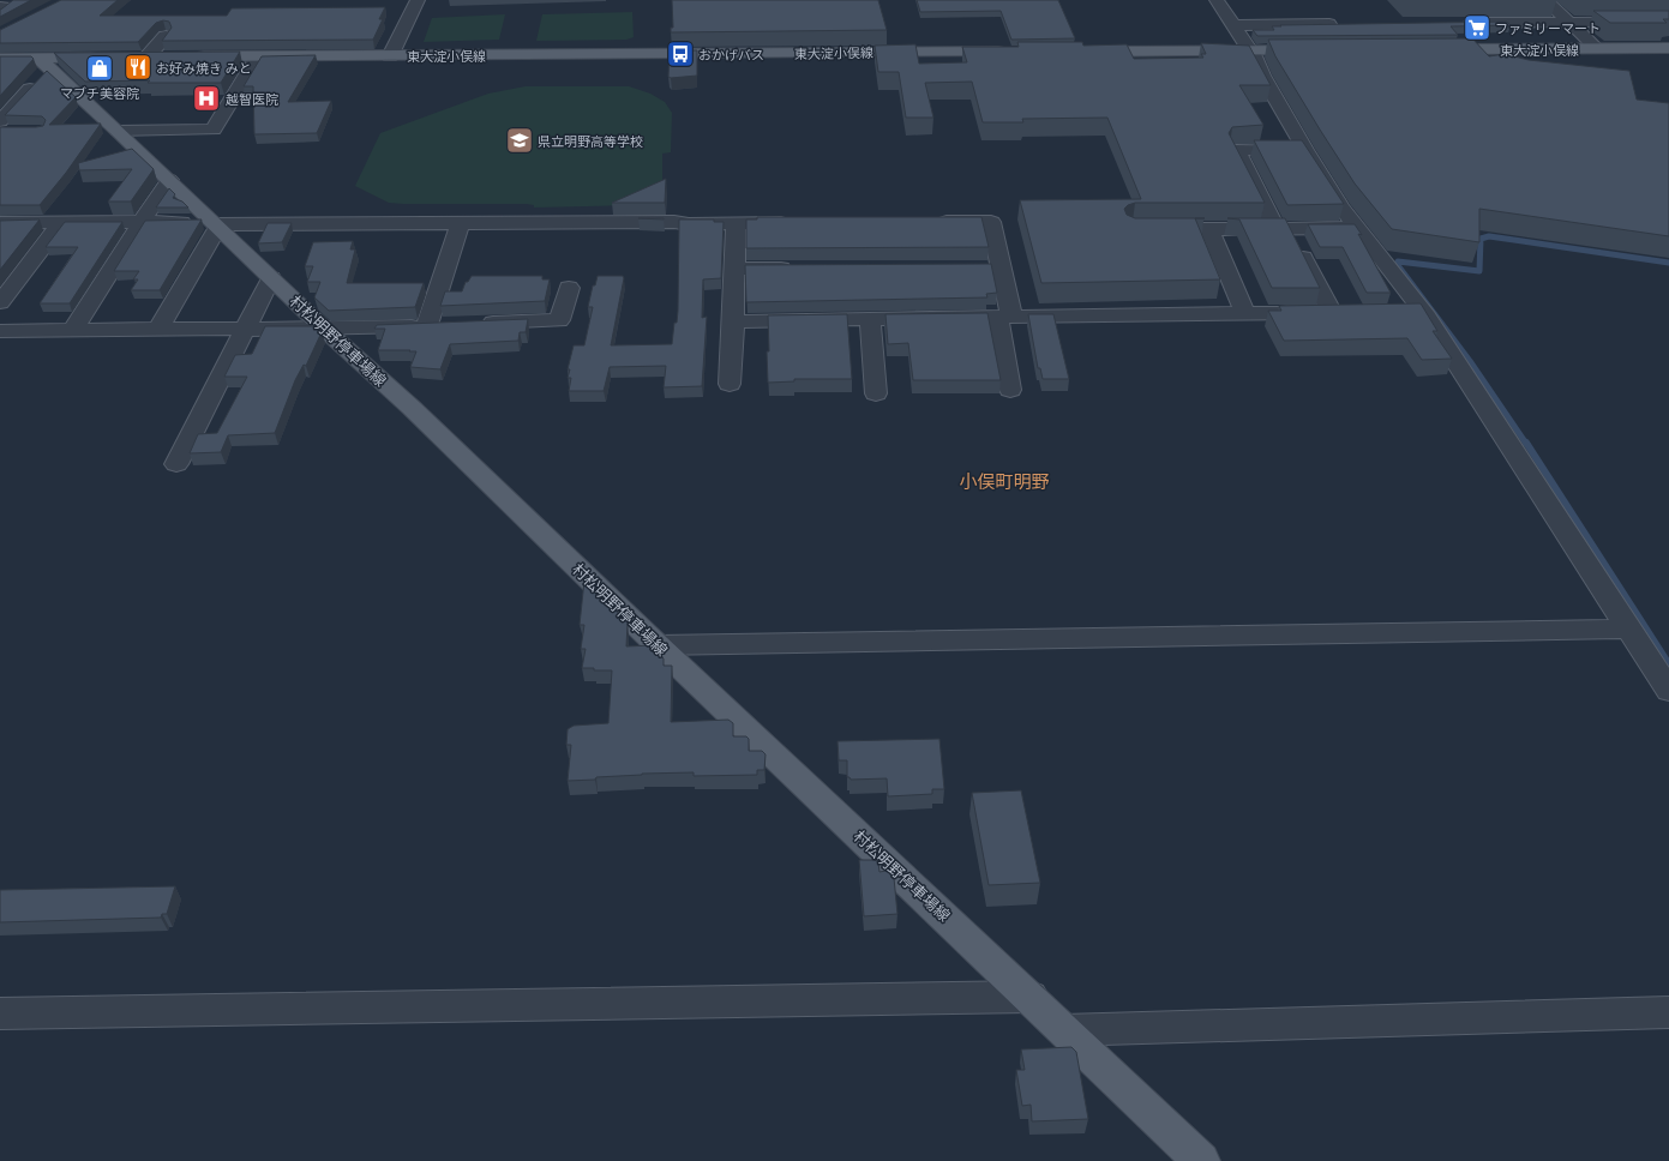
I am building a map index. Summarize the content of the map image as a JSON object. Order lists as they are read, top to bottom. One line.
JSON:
{"streets":{"main road":["東大淀小俣線","村松明野停車場線"]},"districts":["小俣町明野"],"places":{"supermarket":["ファミリーマート"],"bus stop":["おかげバス"],"restaurant":["お好み焼き みと"],"shop":["マブチ美容院"],"hospital":["越智医院"],"school or university":["県立明野高等学校"]}}
